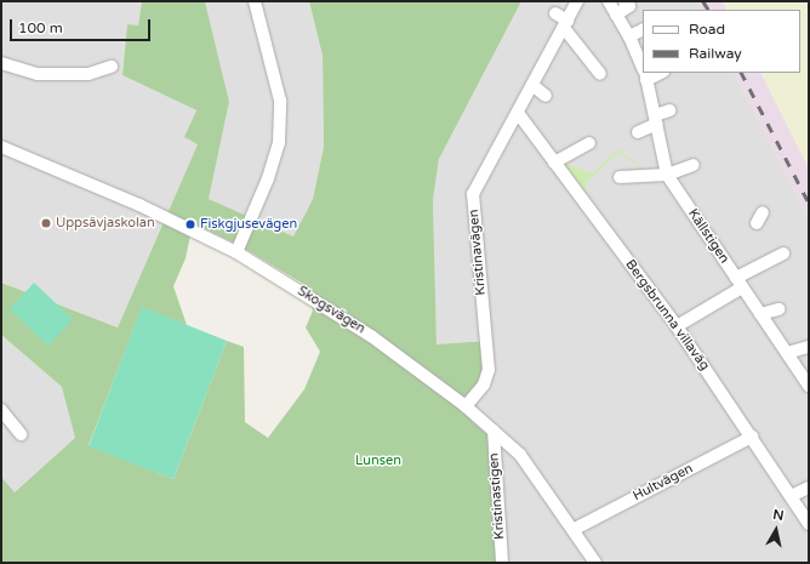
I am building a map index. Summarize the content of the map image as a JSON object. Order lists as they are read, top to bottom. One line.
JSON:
{"streets":{"street":["Källstigen","Kristinavägen","Skogsvägen","Bergsbrunna villaväg","Hultvägen","Kristinastigen"]},"crossings":[["Kristinavägen","Skogsvägen"],["Kristinavägen","Bergsbrunna villaväg"],["Skogsvägen","Hultvägen"],["Skogsvägen","Kristinastigen"],["Bergsbrunna villaväg","Hultvägen"]],"parks":["Lunsen"],"places":["Uppsävjaskolan","Fiskgjusevägen"],"legend":["Road","Railway"],"scale_bar":"100 m","north":"top"}
